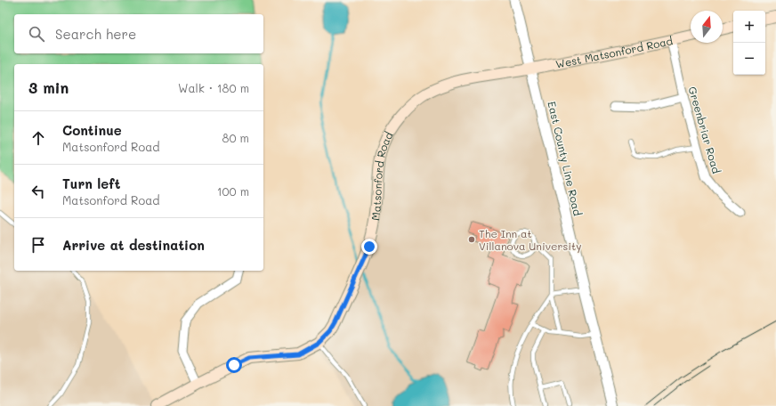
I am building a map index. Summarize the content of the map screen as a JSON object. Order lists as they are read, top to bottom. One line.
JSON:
{"streets":{"main road":["West Matsonford Road","Matsonford Road"],"street":["Greenbriar Road","East County Line Road"]},"crossings":[["West Matsonford Road","Greenbriar Road"],["West Matsonford Road","East County Line Road"],["West Matsonford Road","Matsonford Road"],["East County Line Road","Matsonford Road"]],"places":["The Inn at Villanova University"],"north":"top","page":{"map_buttons":["+","−"],"search":"Search here","heading":["3 min","Walk · 180 m"],"list":[["Continue","Matsonford Road","80 m"],["Turn left","Matsonford Road","100 m"],"Arrive at destination"]}}
